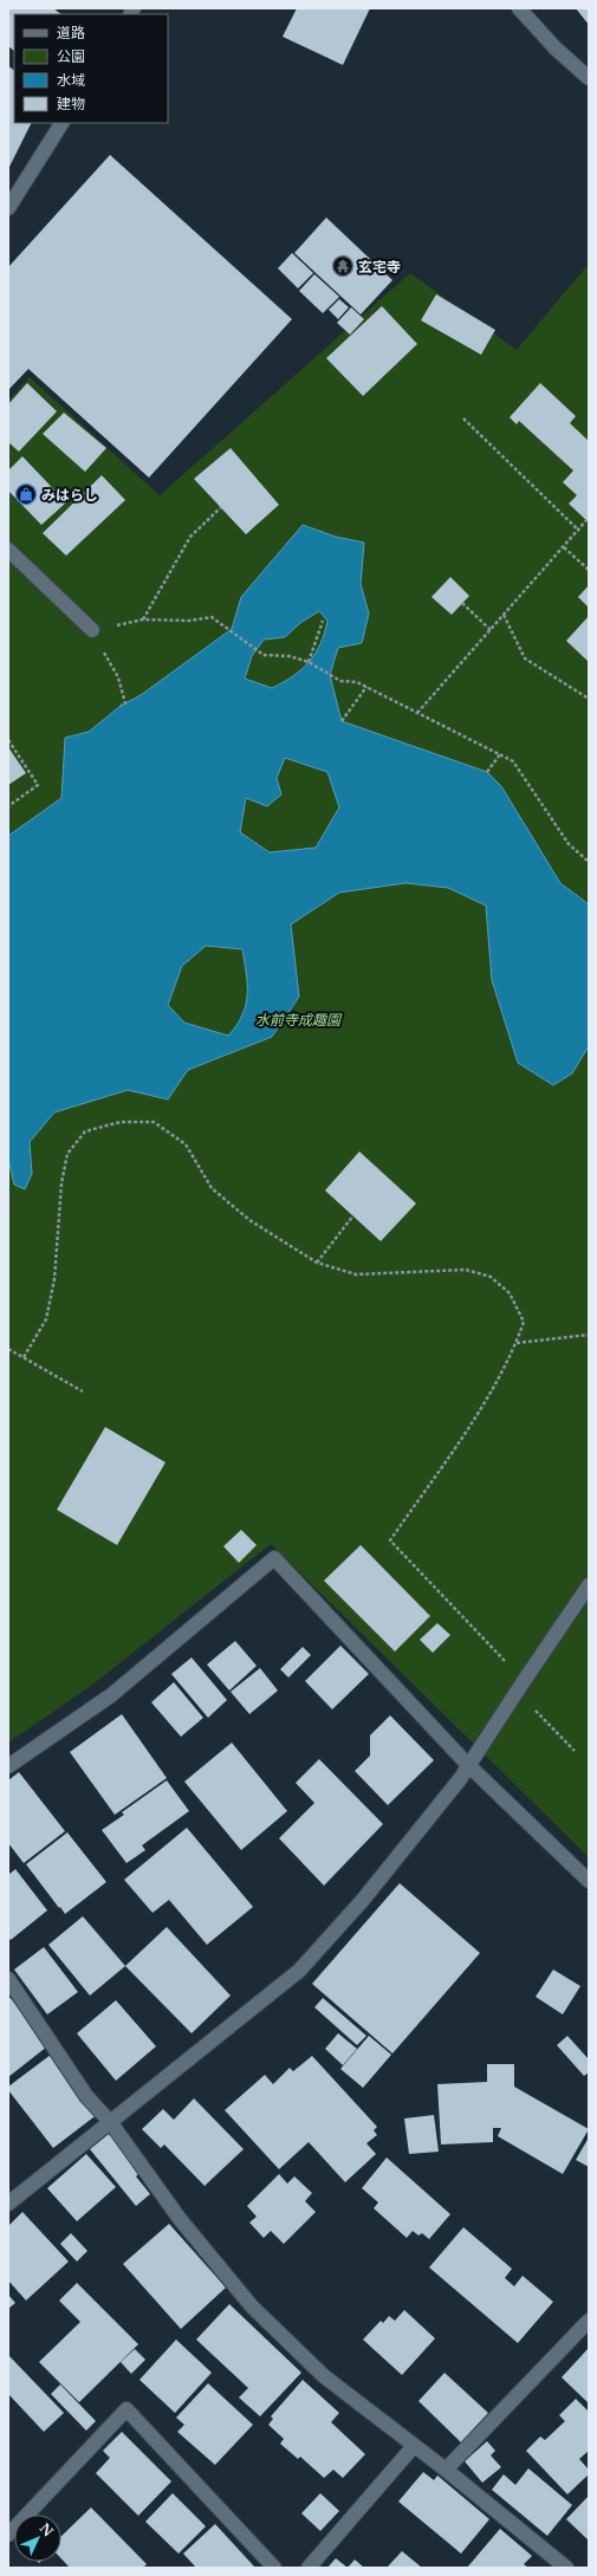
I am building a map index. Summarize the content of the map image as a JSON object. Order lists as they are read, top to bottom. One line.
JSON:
{"parks":["水前寺成趣園"],"places":{"temple":["玄宅寺"],"shop":["みはらし"]},"legend":["道路","公園","水域","建物"],"north":"top right"}
